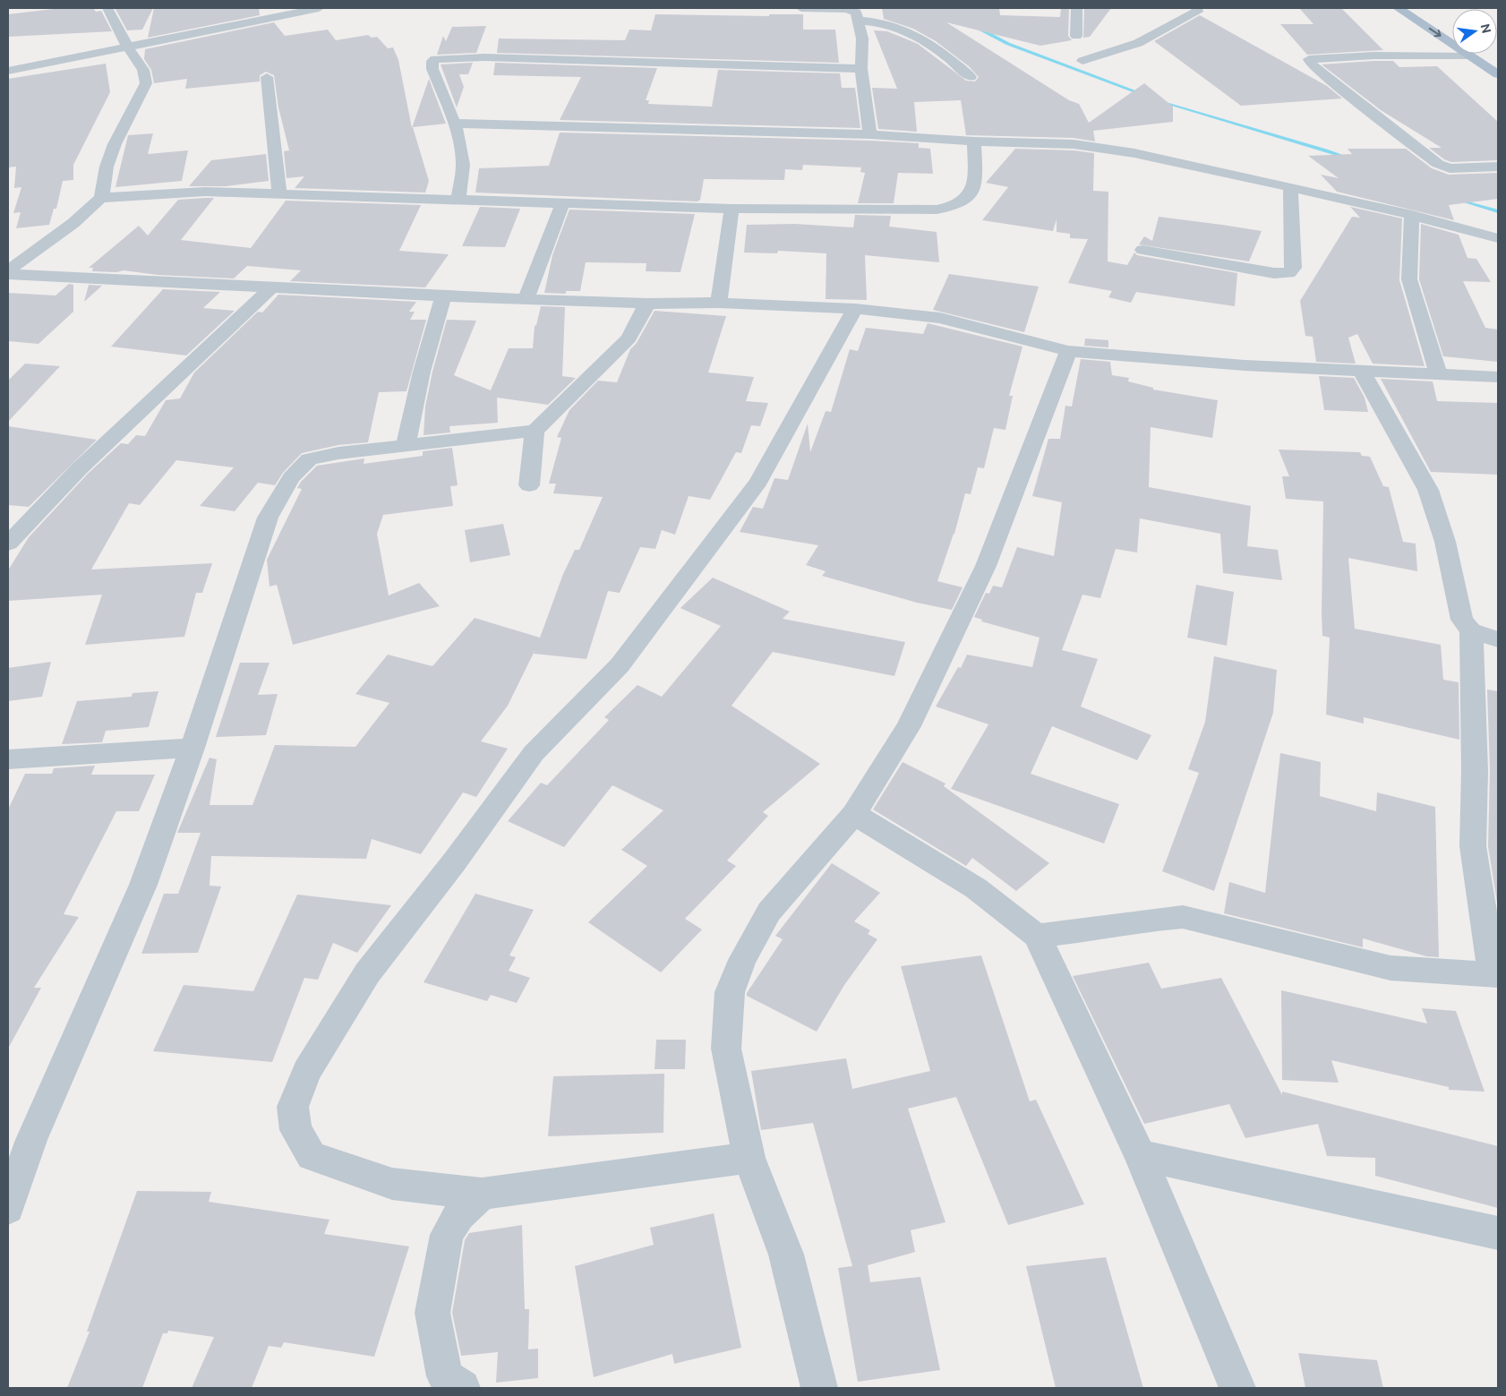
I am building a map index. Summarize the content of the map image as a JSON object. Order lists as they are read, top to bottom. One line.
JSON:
{"north":"right"}
